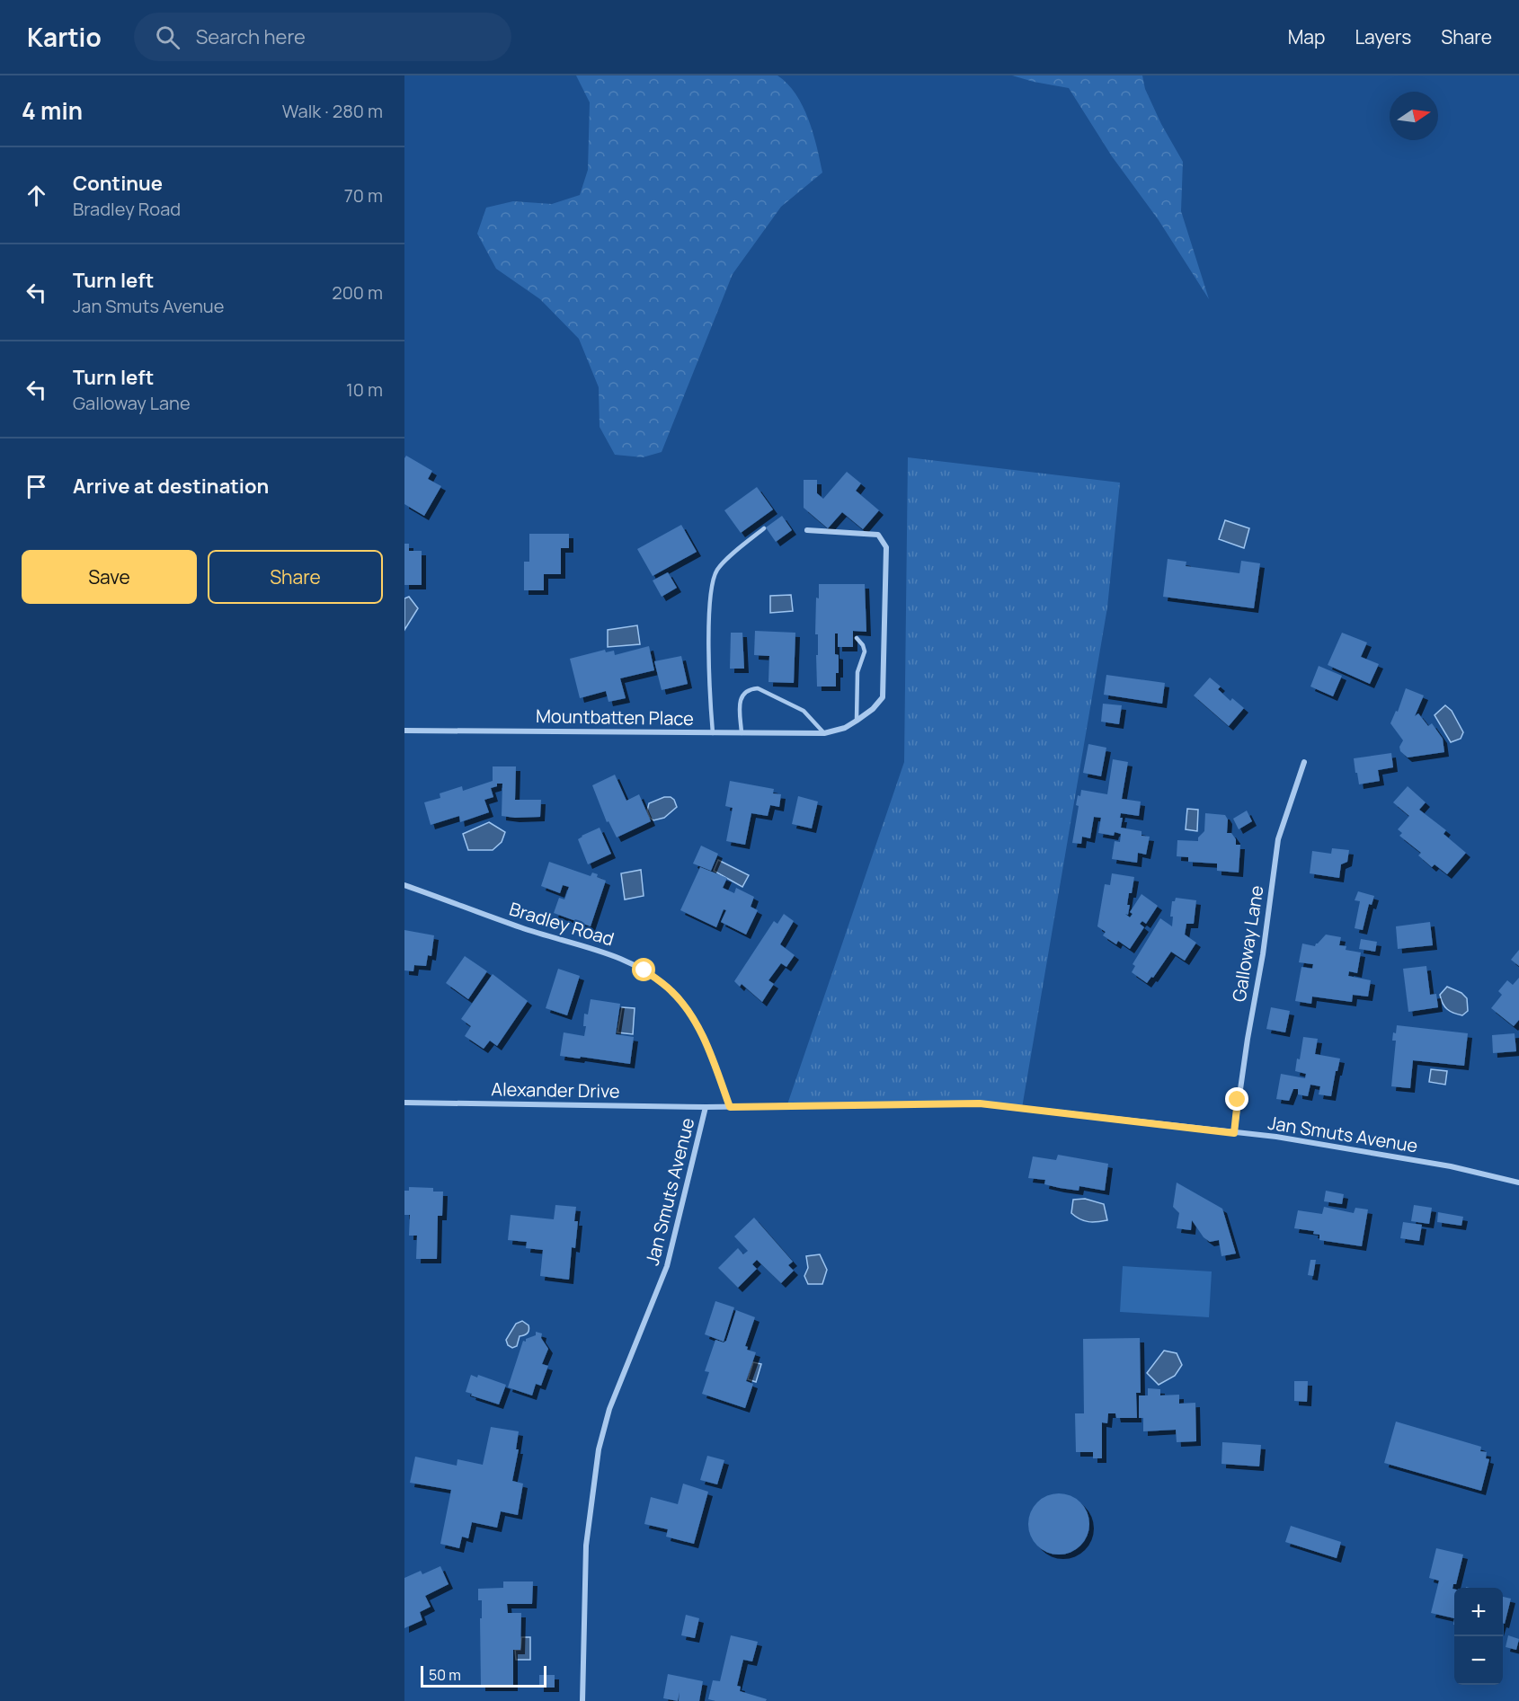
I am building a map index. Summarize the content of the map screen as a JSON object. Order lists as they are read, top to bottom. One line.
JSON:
{"streets":{"street":["Mountbatten Place","Bradley Road","Galloway Lane","Alexander Drive","Jan Smuts Avenue"]},"crossings":[["Bradley Road","Jan Smuts Avenue"],["Galloway Lane","Jan Smuts Avenue"],["Alexander Drive","Jan Smuts Avenue"]],"scale_bar":"50 m","north":"right","page":{"header":"Kartio","search":"Search here","nav":["Map","Layers","Share"],"heading":["4 min","Walk · 280 m"],"list":[["Continue","Bradley Road","70 m"],["Turn left","Jan Smuts Avenue","200 m"],["Turn left","Galloway Lane","10 m"],"Arrive at destination"],"buttons":["Save","Share"],"map_buttons":["+","−"],"scale":"50 m"}}
